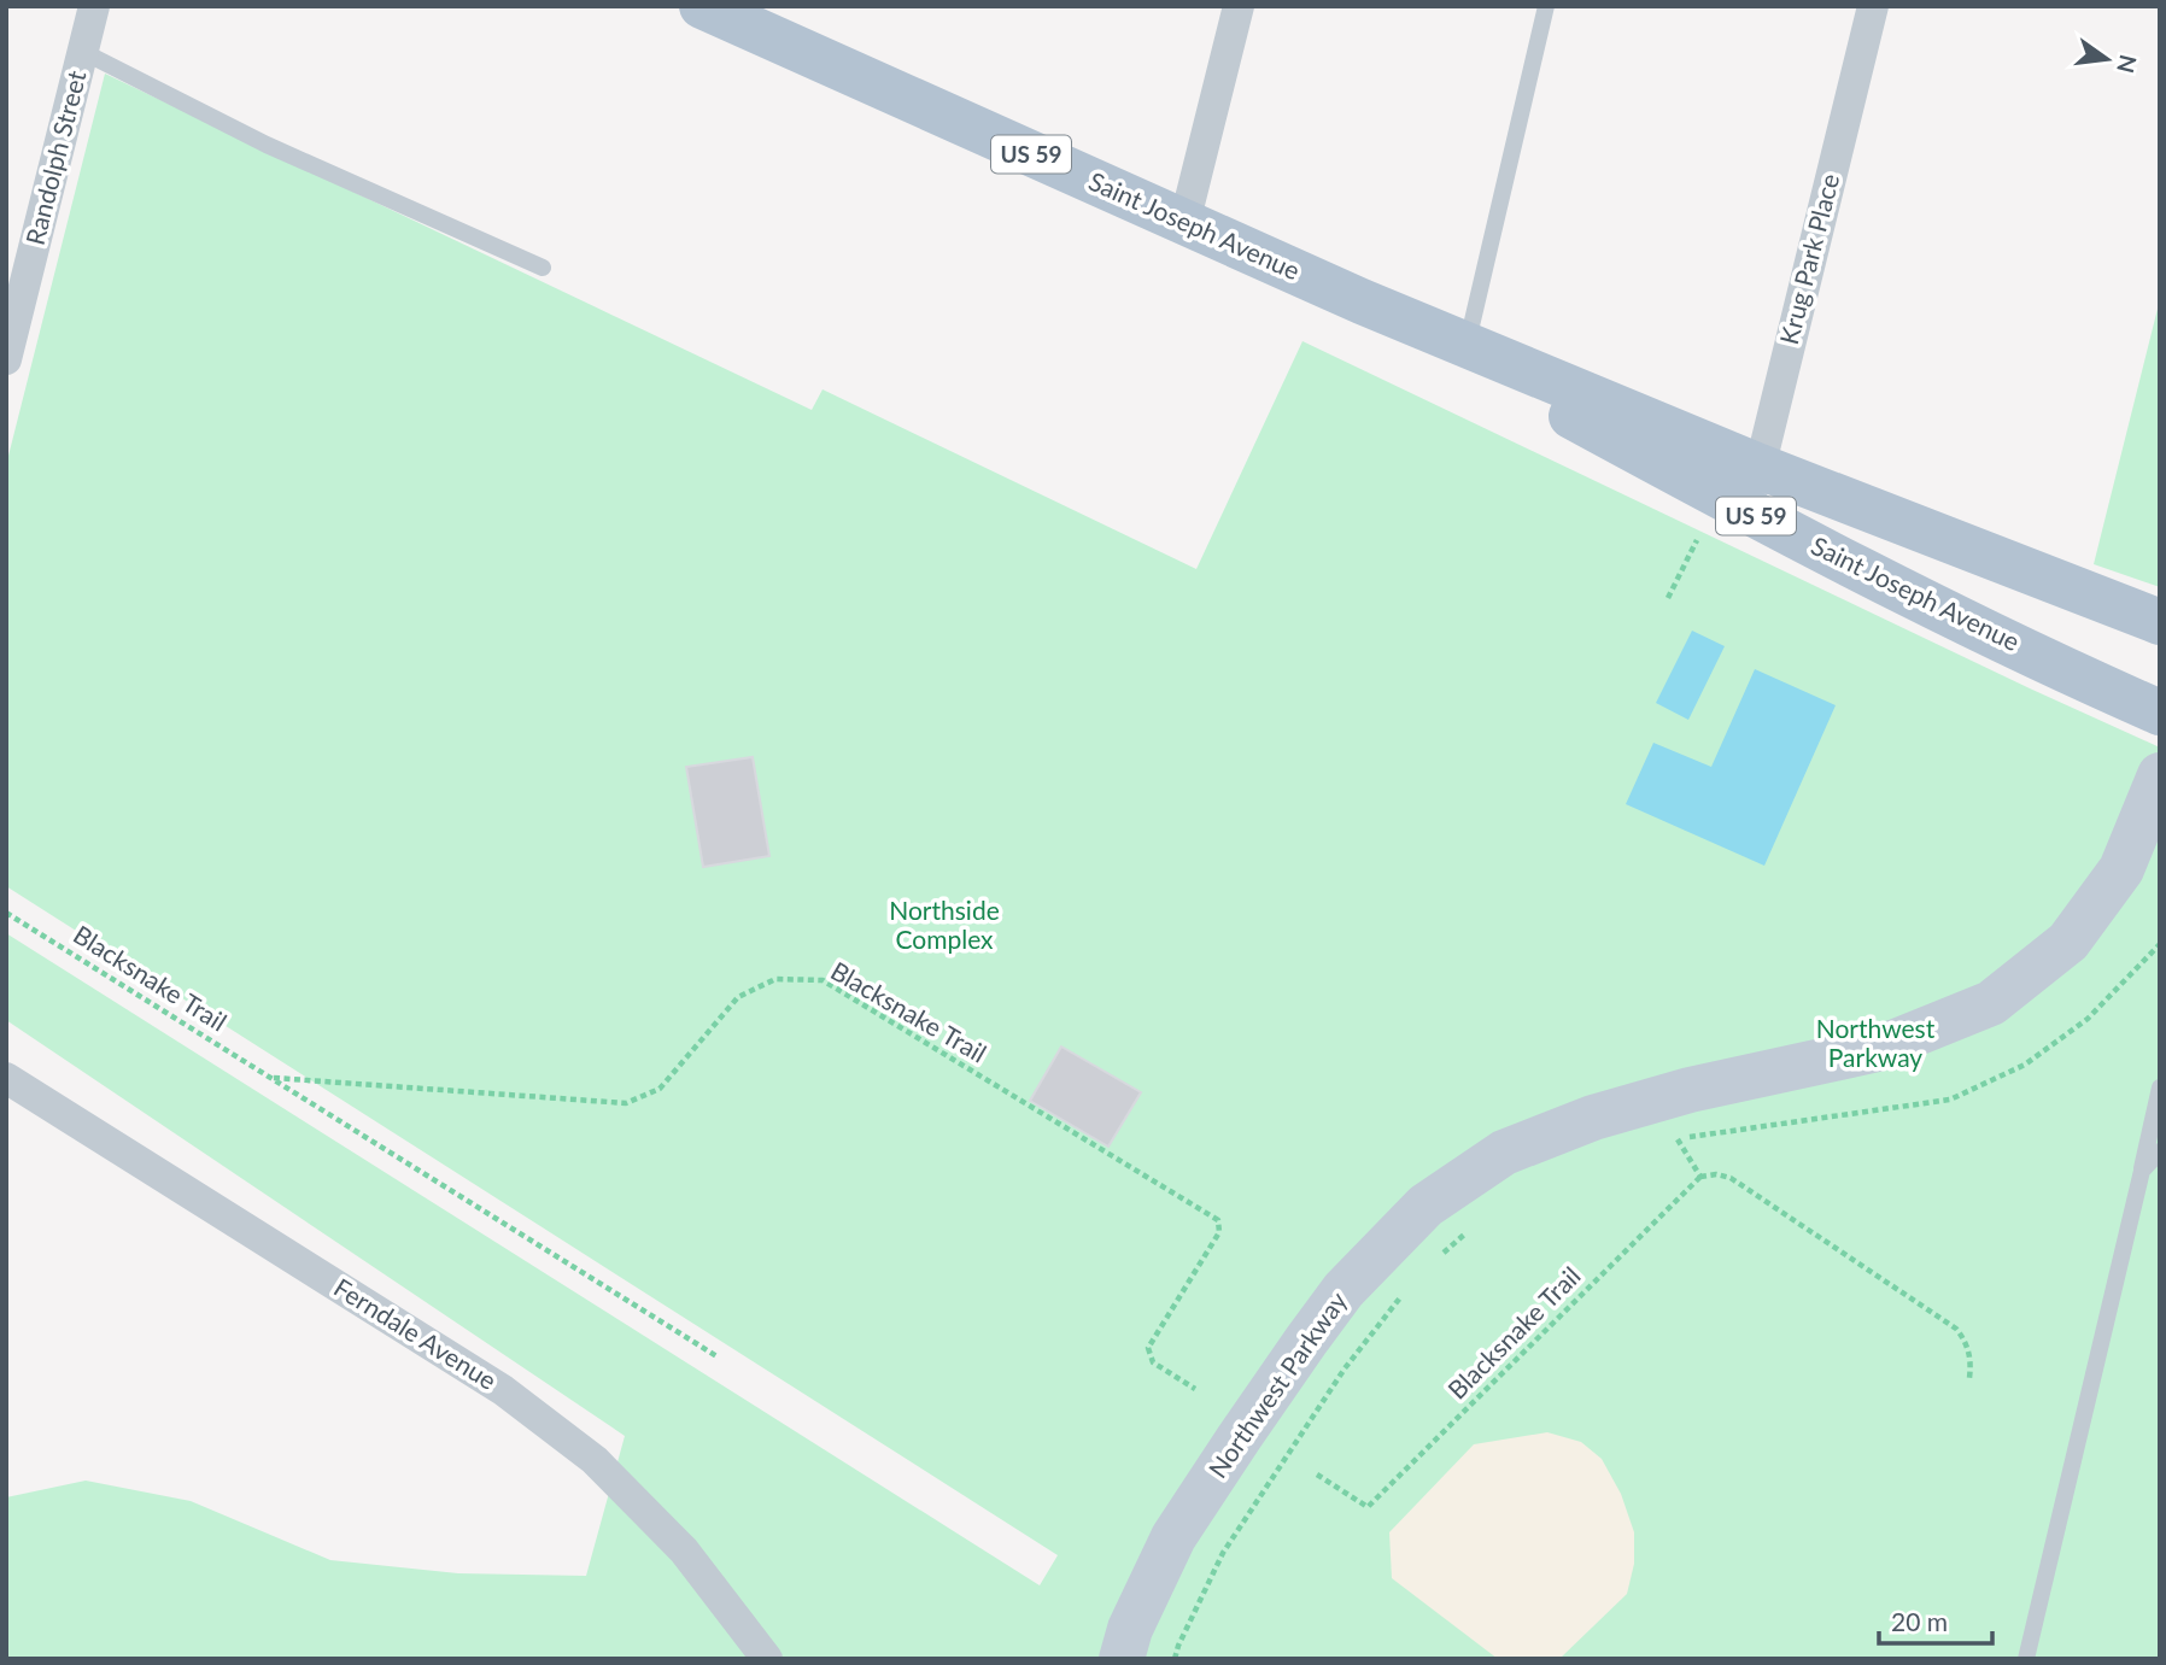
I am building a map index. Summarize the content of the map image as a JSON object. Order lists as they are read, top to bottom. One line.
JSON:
{"streets":{"main road":["US 59","Saint Joseph Avenue"],"street":["Randolph Street","Krug Park Place","Ferndale Avenue","Northwest Parkway"],"path":["Blacksnake Trail"]},"crossings":[["Saint Joseph Avenue","Krug Park Place"]],"parks":["Northside Complex","Northwest Parkway"],"scale_bar":"20 m","north":"right"}
